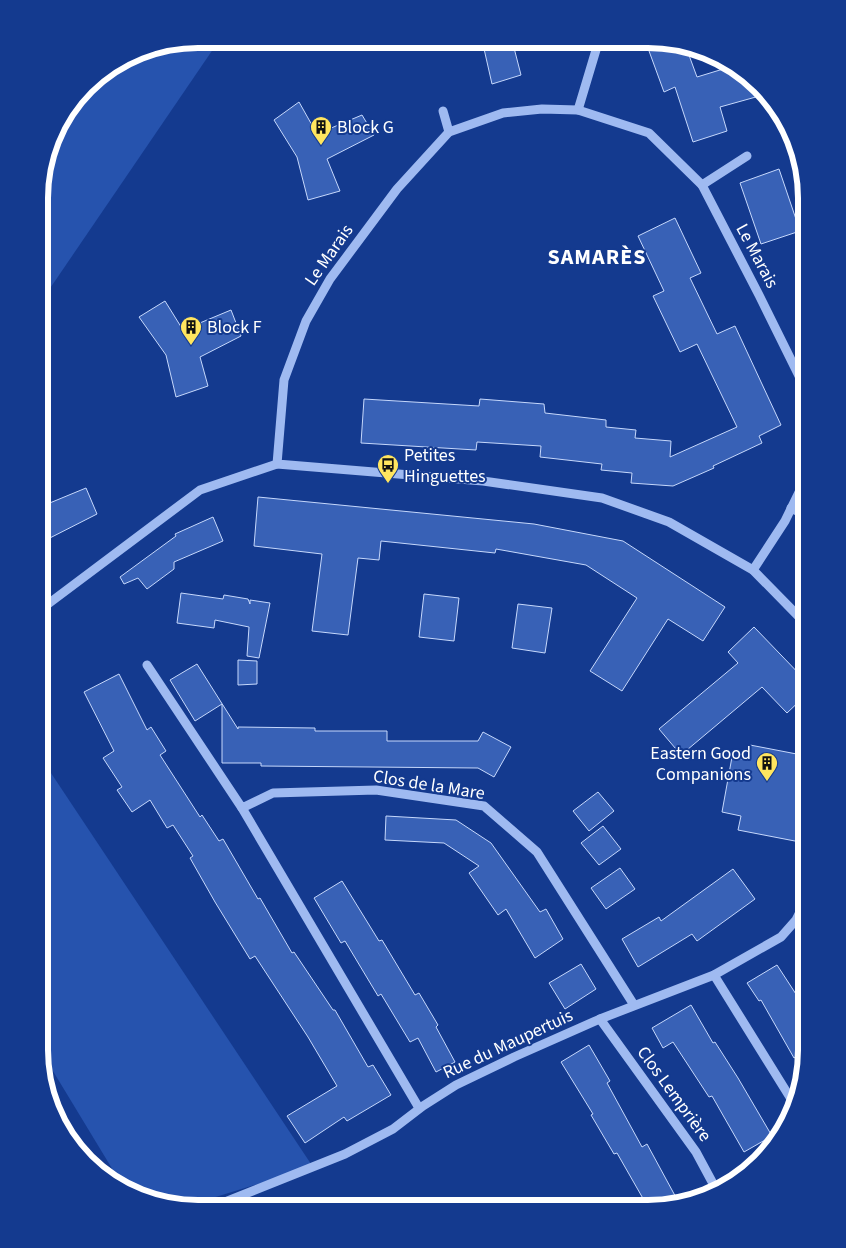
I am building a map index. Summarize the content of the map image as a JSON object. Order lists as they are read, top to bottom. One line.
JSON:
{"streets":{"street":["Le Marais","Clos de la Mare","Rue du Maupertuis","Clos Lemprière"]},"crossings":[["Clos de la Mare","Rue du Maupertuis"],["Rue du Maupertuis","Clos Lemprière"]],"districts":["SAMARÈS"],"places":{"building":["Block G","Block F","Eastern Good Companions"],"bus stop":["Petites Hinguettes"]}}
